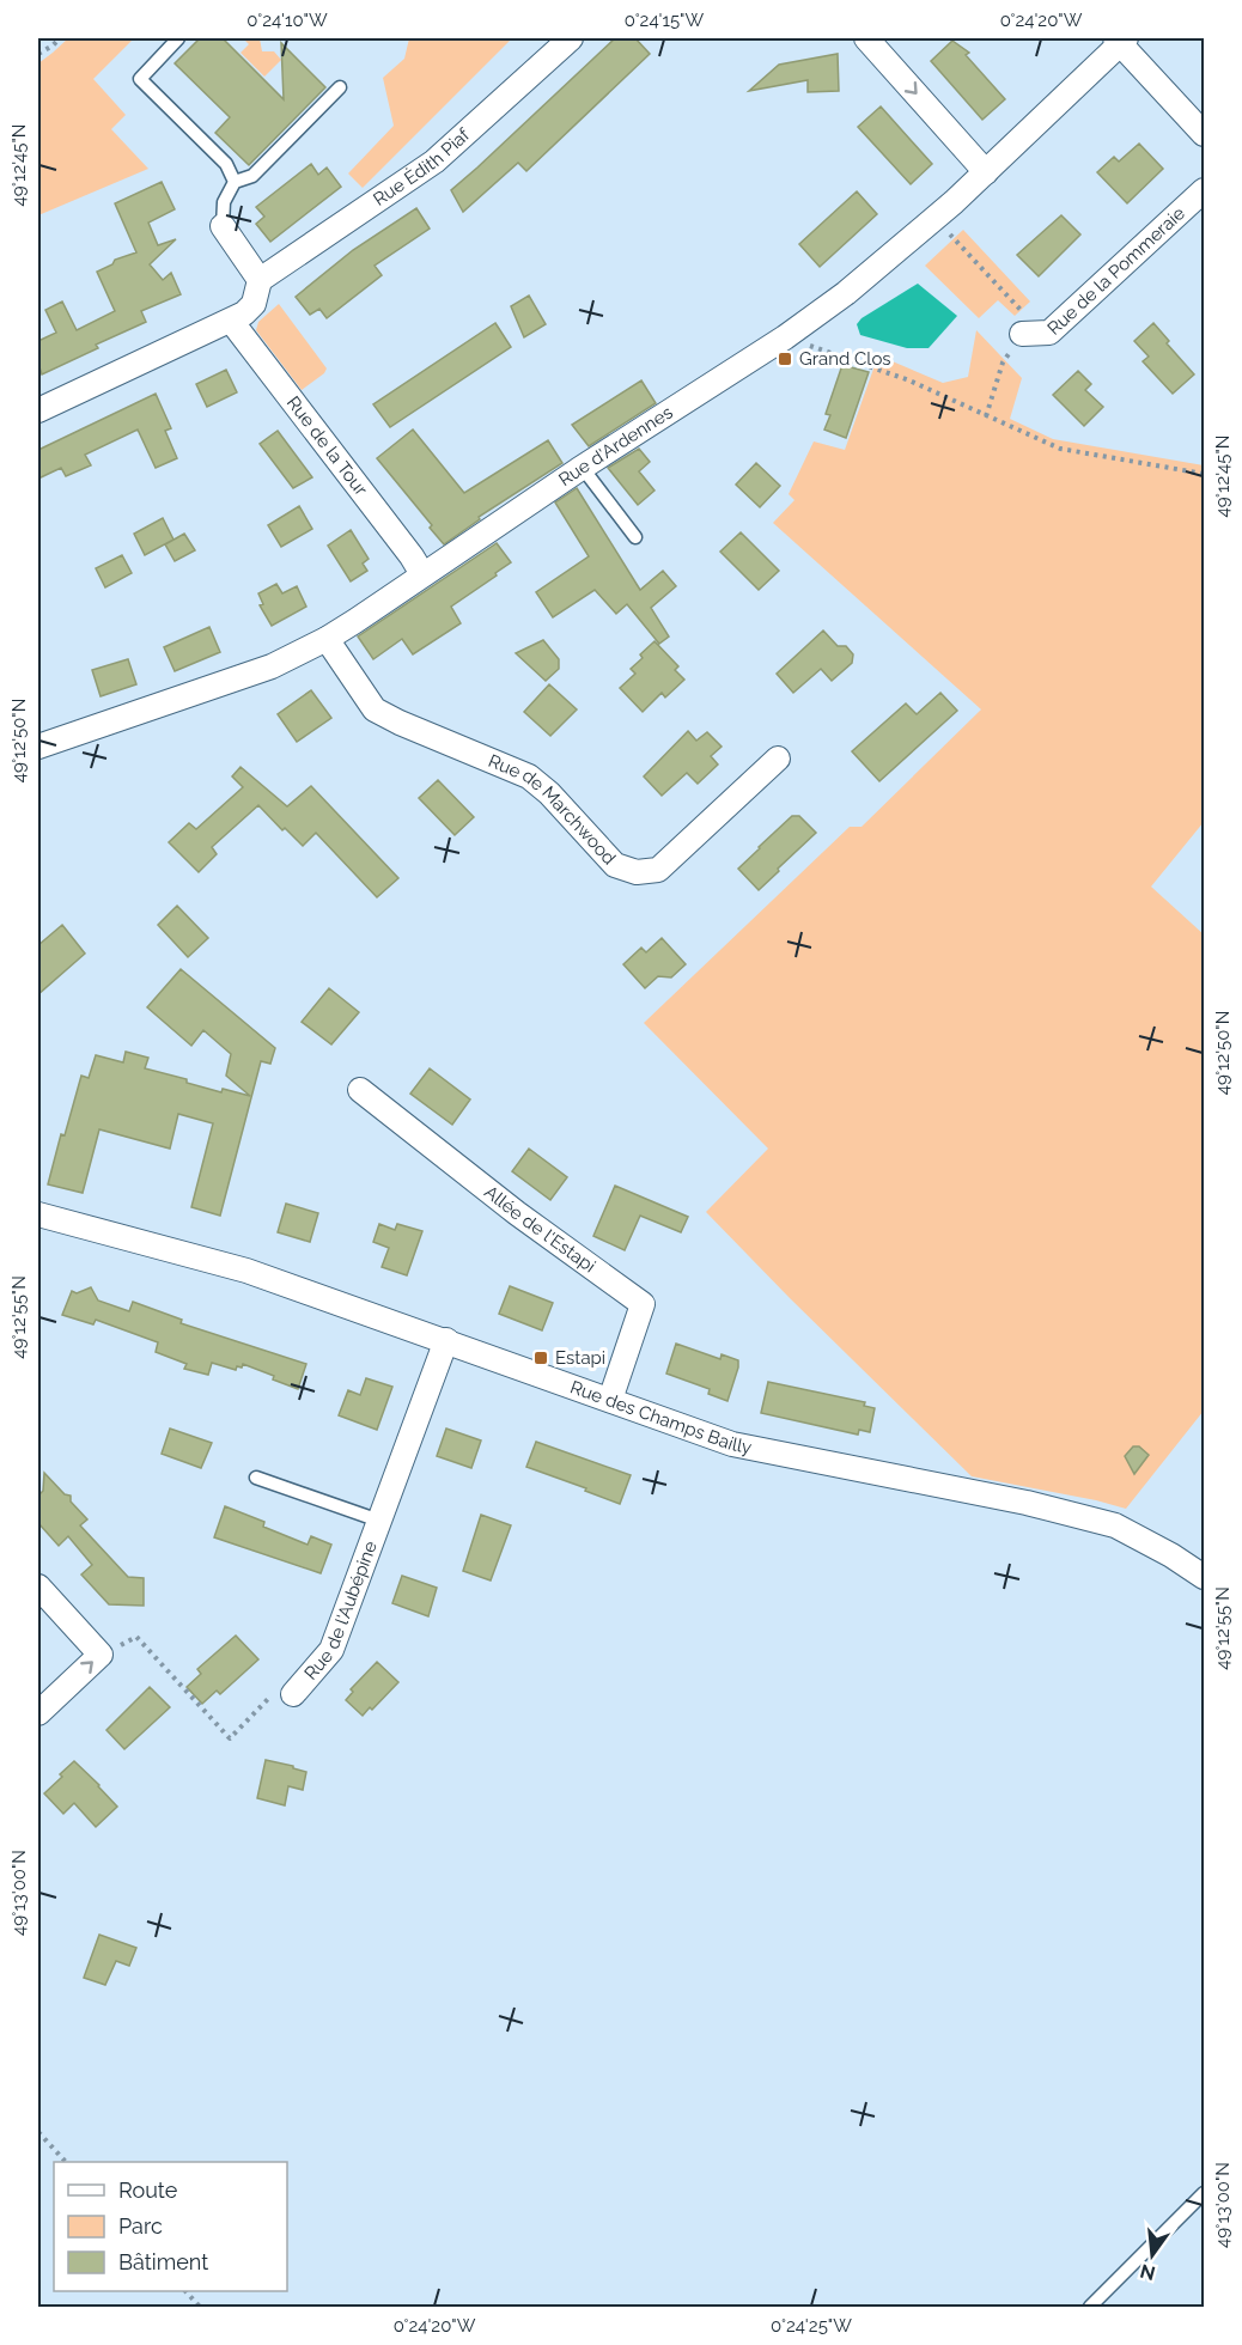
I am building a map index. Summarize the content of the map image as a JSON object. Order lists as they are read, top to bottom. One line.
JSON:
{"streets":{"street":["Rue Édith Piaf","Rue de la Pommeraie","Rue de la Tour","Rue d'Ardennes","Rue de Marchwood","Allée de l'Estapi","Rue des Champs Bailly","Rue de l'Aubépine"]},"crossings":[["Rue de la Tour","Rue d'Ardennes"],["Rue d'Ardennes","Rue de Marchwood"],["Allée de l'Estapi","Rue des Champs Bailly"],["Rue des Champs Bailly","Rue de l'Aubépine"]],"places":{"transit":["Grand Clos","Estapi"]},"legend":["Route","Parc","Bâtiment"],"north":"bottom","coordinates":["0°24'10\"W","0°24'15\"W","0°24'20\"W","49°12'45\"N","49°12'50\"N","49°12'55\"N","49°13'00\"N","0°24'25\"W"]}
